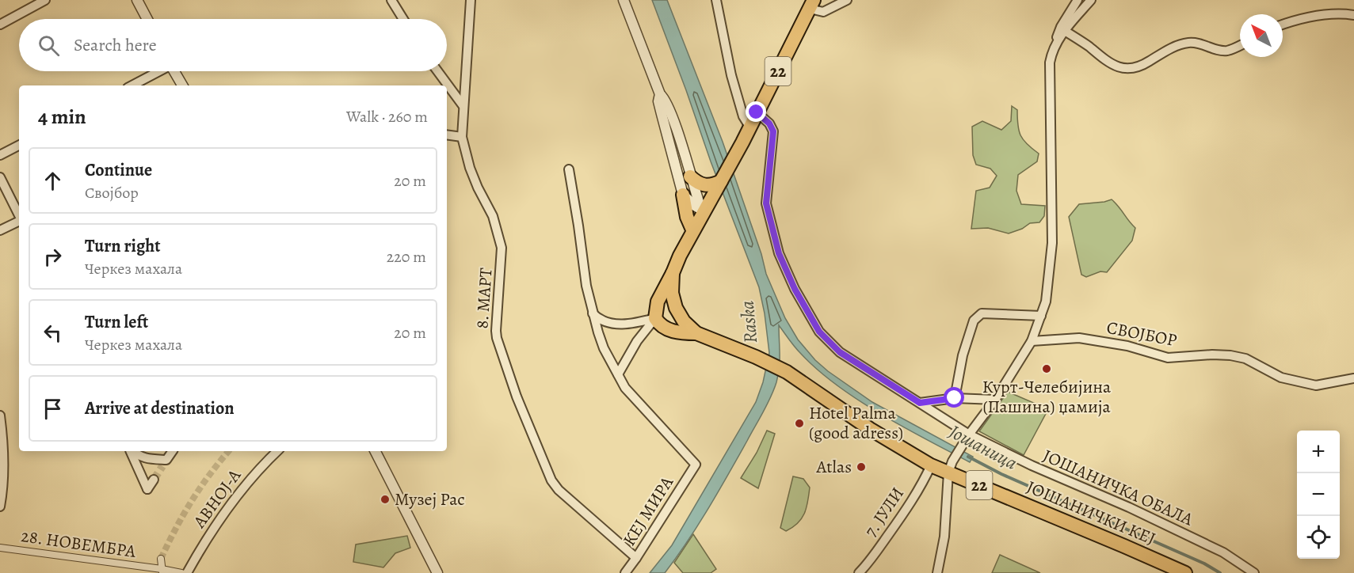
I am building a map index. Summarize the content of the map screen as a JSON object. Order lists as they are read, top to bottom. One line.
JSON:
{"streets":{"main road":["22","ЈОШАНИЧКИ КЕЈ"],"street":["8. МАРТ","СВОЈБОР","ЈОШАНИЧКА ОБАЛА","АВНОЈ-А","КЕЈ МИРА","7. ЈУЛИ","28. НОВЕМБРА"]},"crossings":[["22","ЈОШАНИЧКА ОБАЛА"],["22","ЈОШАНИЧКИ КЕЈ"],["8. МАРТ","КЕЈ МИРА"],["7. ЈУЛИ","ЈОШАНИЧКИ КЕЈ"]],"water":["Raska","Јошаница"],"places":["Курт-Челебијина (Пашина) џамија","Hotel Palma (good adress)","Atlas","Музеј Рас"],"north":"top left","page":{"search":"Search here","heading":["4 min","Walk · 260 m"],"list":[["Continue","Својбор","20 m"],["Turn right","Черкез махала","220 m"],["Turn left","Черкез махала","20 m"],"Arrive at destination"],"map_buttons":["+","−"]}}
